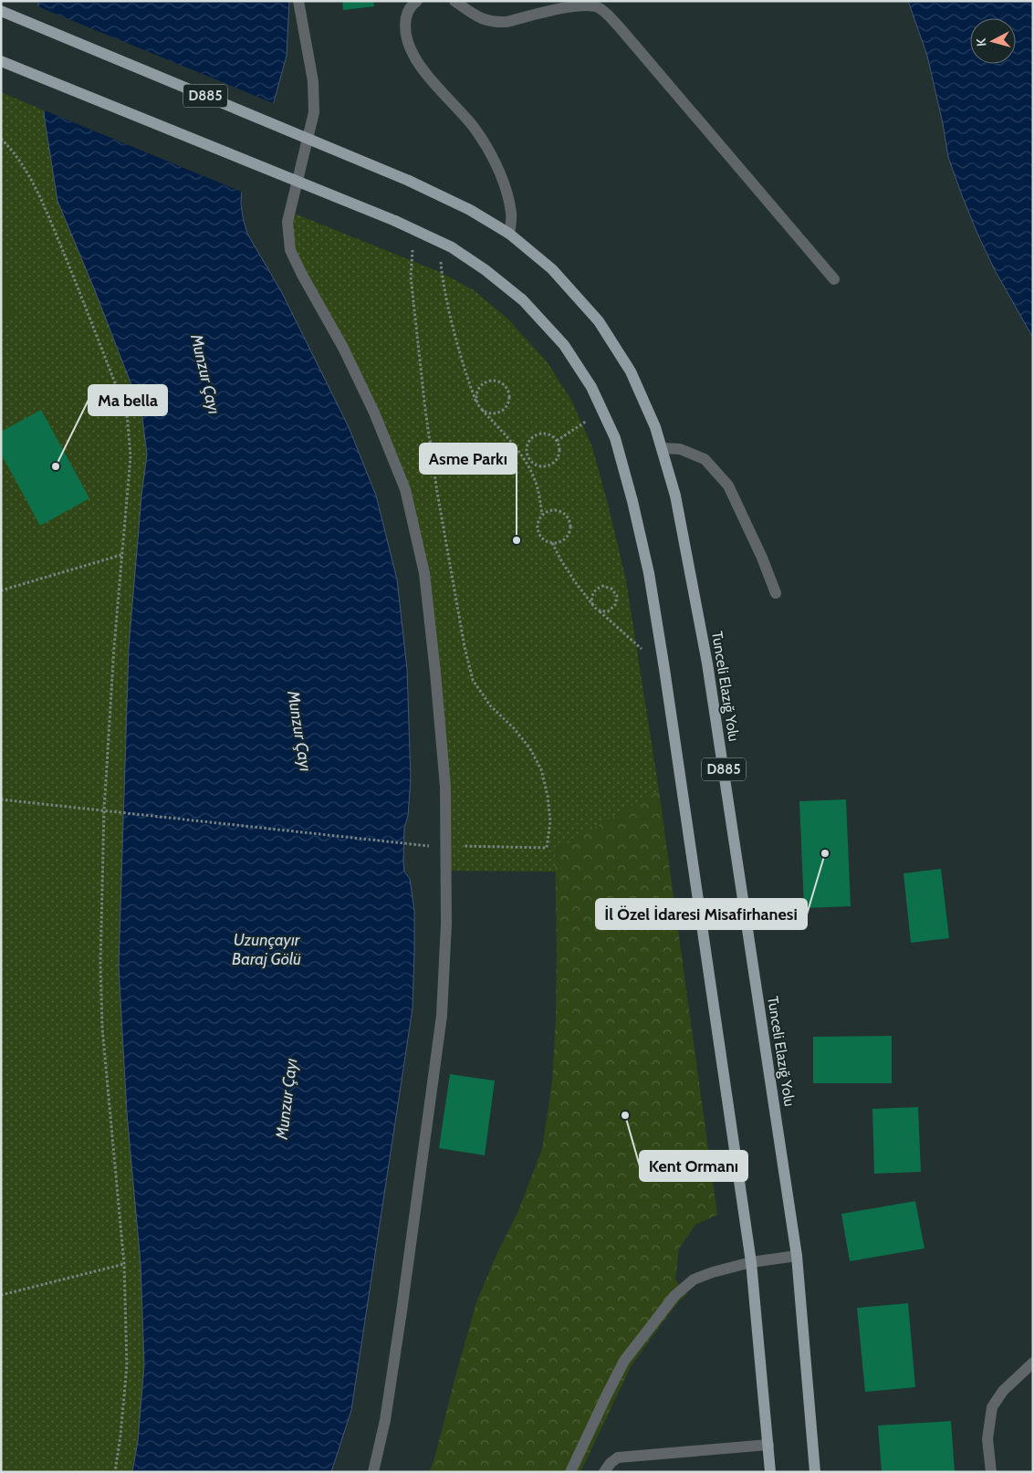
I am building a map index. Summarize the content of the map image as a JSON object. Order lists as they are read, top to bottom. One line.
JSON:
{"streets":{"main road":["D885","Tunceli Elazığ Yolu"]},"water":["Munzur Çayı","Uzunçayır Baraj Gölü"],"places":["Ma bella","Asme Parkı","İl Özel İdaresi Misafirhanesi","Kent Ormanı"],"north":"left"}
